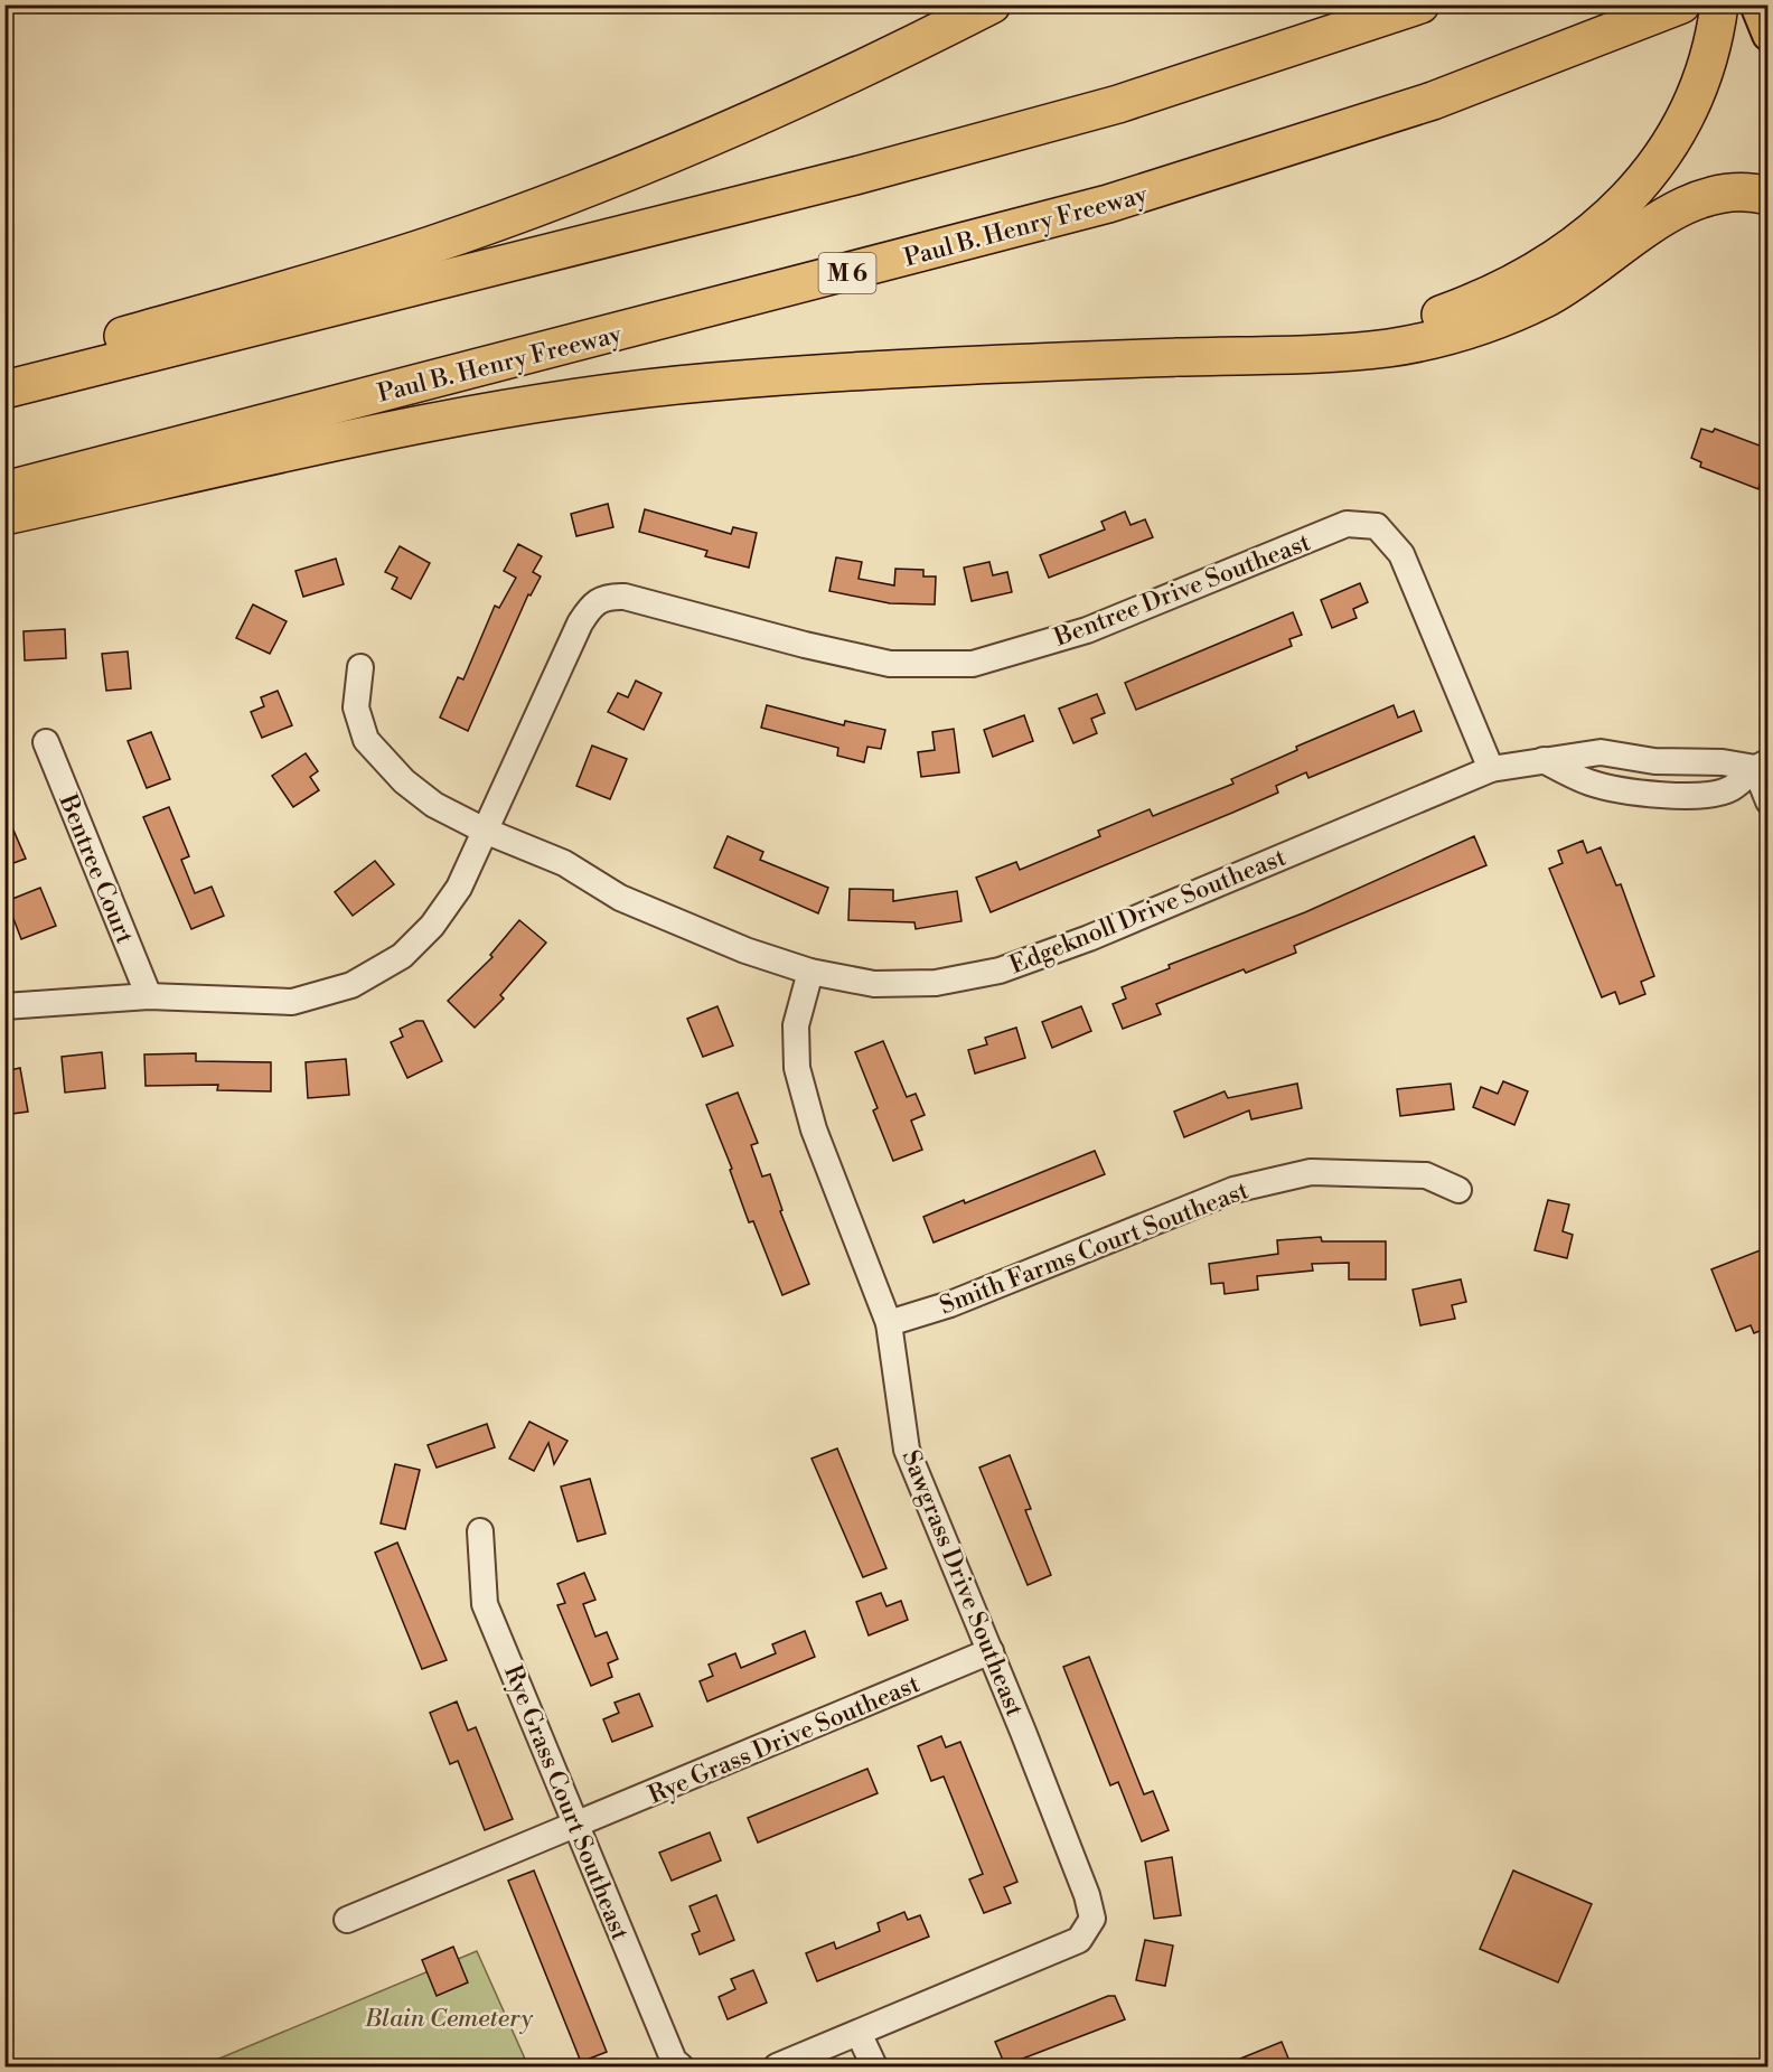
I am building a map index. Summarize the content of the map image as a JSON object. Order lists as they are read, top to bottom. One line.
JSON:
{"streets":{"highway":["Paul B. Henry Freeway","M 6"],"street":["Bentree Drive Southeast","Bentree Court","Edgeknoll Drive Southeast","Smith Farms Court Southeast","Sawgrass Drive Southeast","Rye Grass Drive Southeast","Rye Grass Court Southeast"]},"crossings":[["Bentree Drive Southeast","Edgeknoll Drive Southeast"],["Edgeknoll Drive Southeast","Sawgrass Drive Southeast"],["Smith Farms Court Southeast","Sawgrass Drive Southeast"],["Sawgrass Drive Southeast","Rye Grass Drive Southeast"],["Rye Grass Drive Southeast","Rye Grass Court Southeast"]],"parks":["Blain Cemetery"]}
